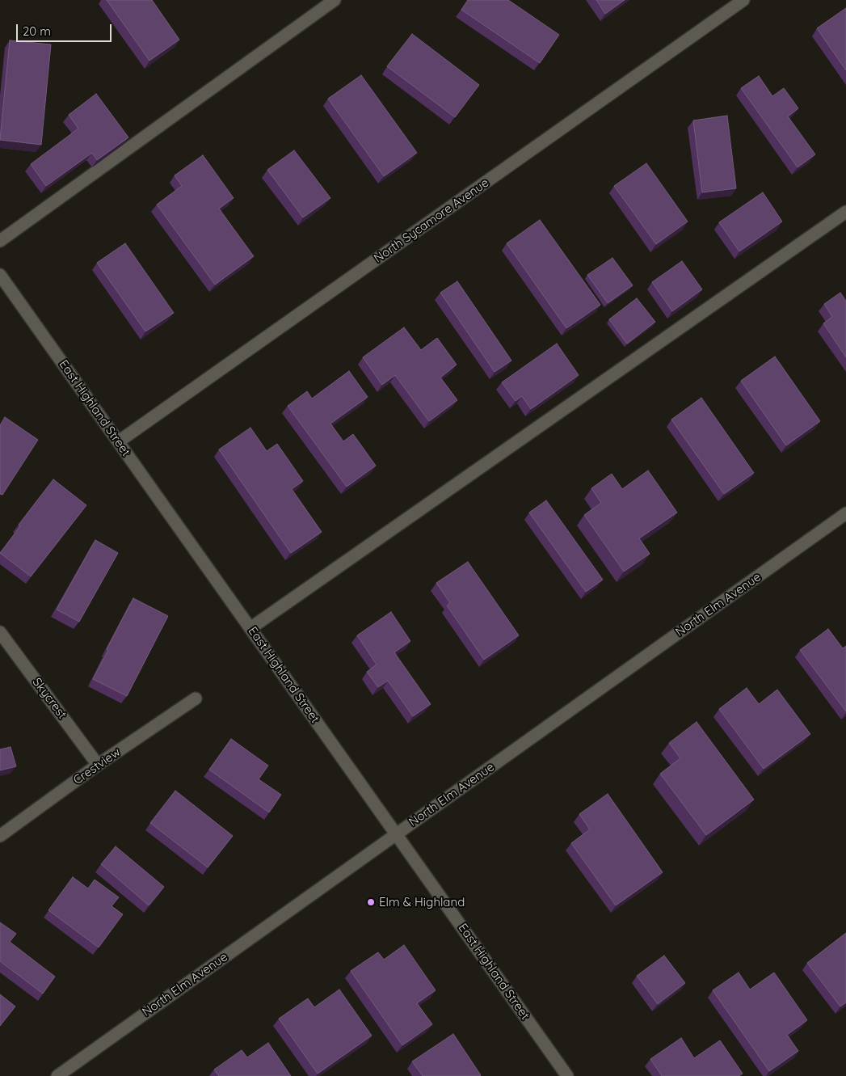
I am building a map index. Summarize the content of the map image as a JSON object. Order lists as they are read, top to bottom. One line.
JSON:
{"streets":{"street":["North Sycamore Avenue","East Highland Street","North Elm Avenue","Skycrest","Crestview"]},"crossings":[["North Sycamore Avenue","East Highland Street"],["East Highland Street","North Elm Avenue"],["Skycrest","Crestview"]],"places":["Elm & Highland"],"scale_bar":"20 m"}
